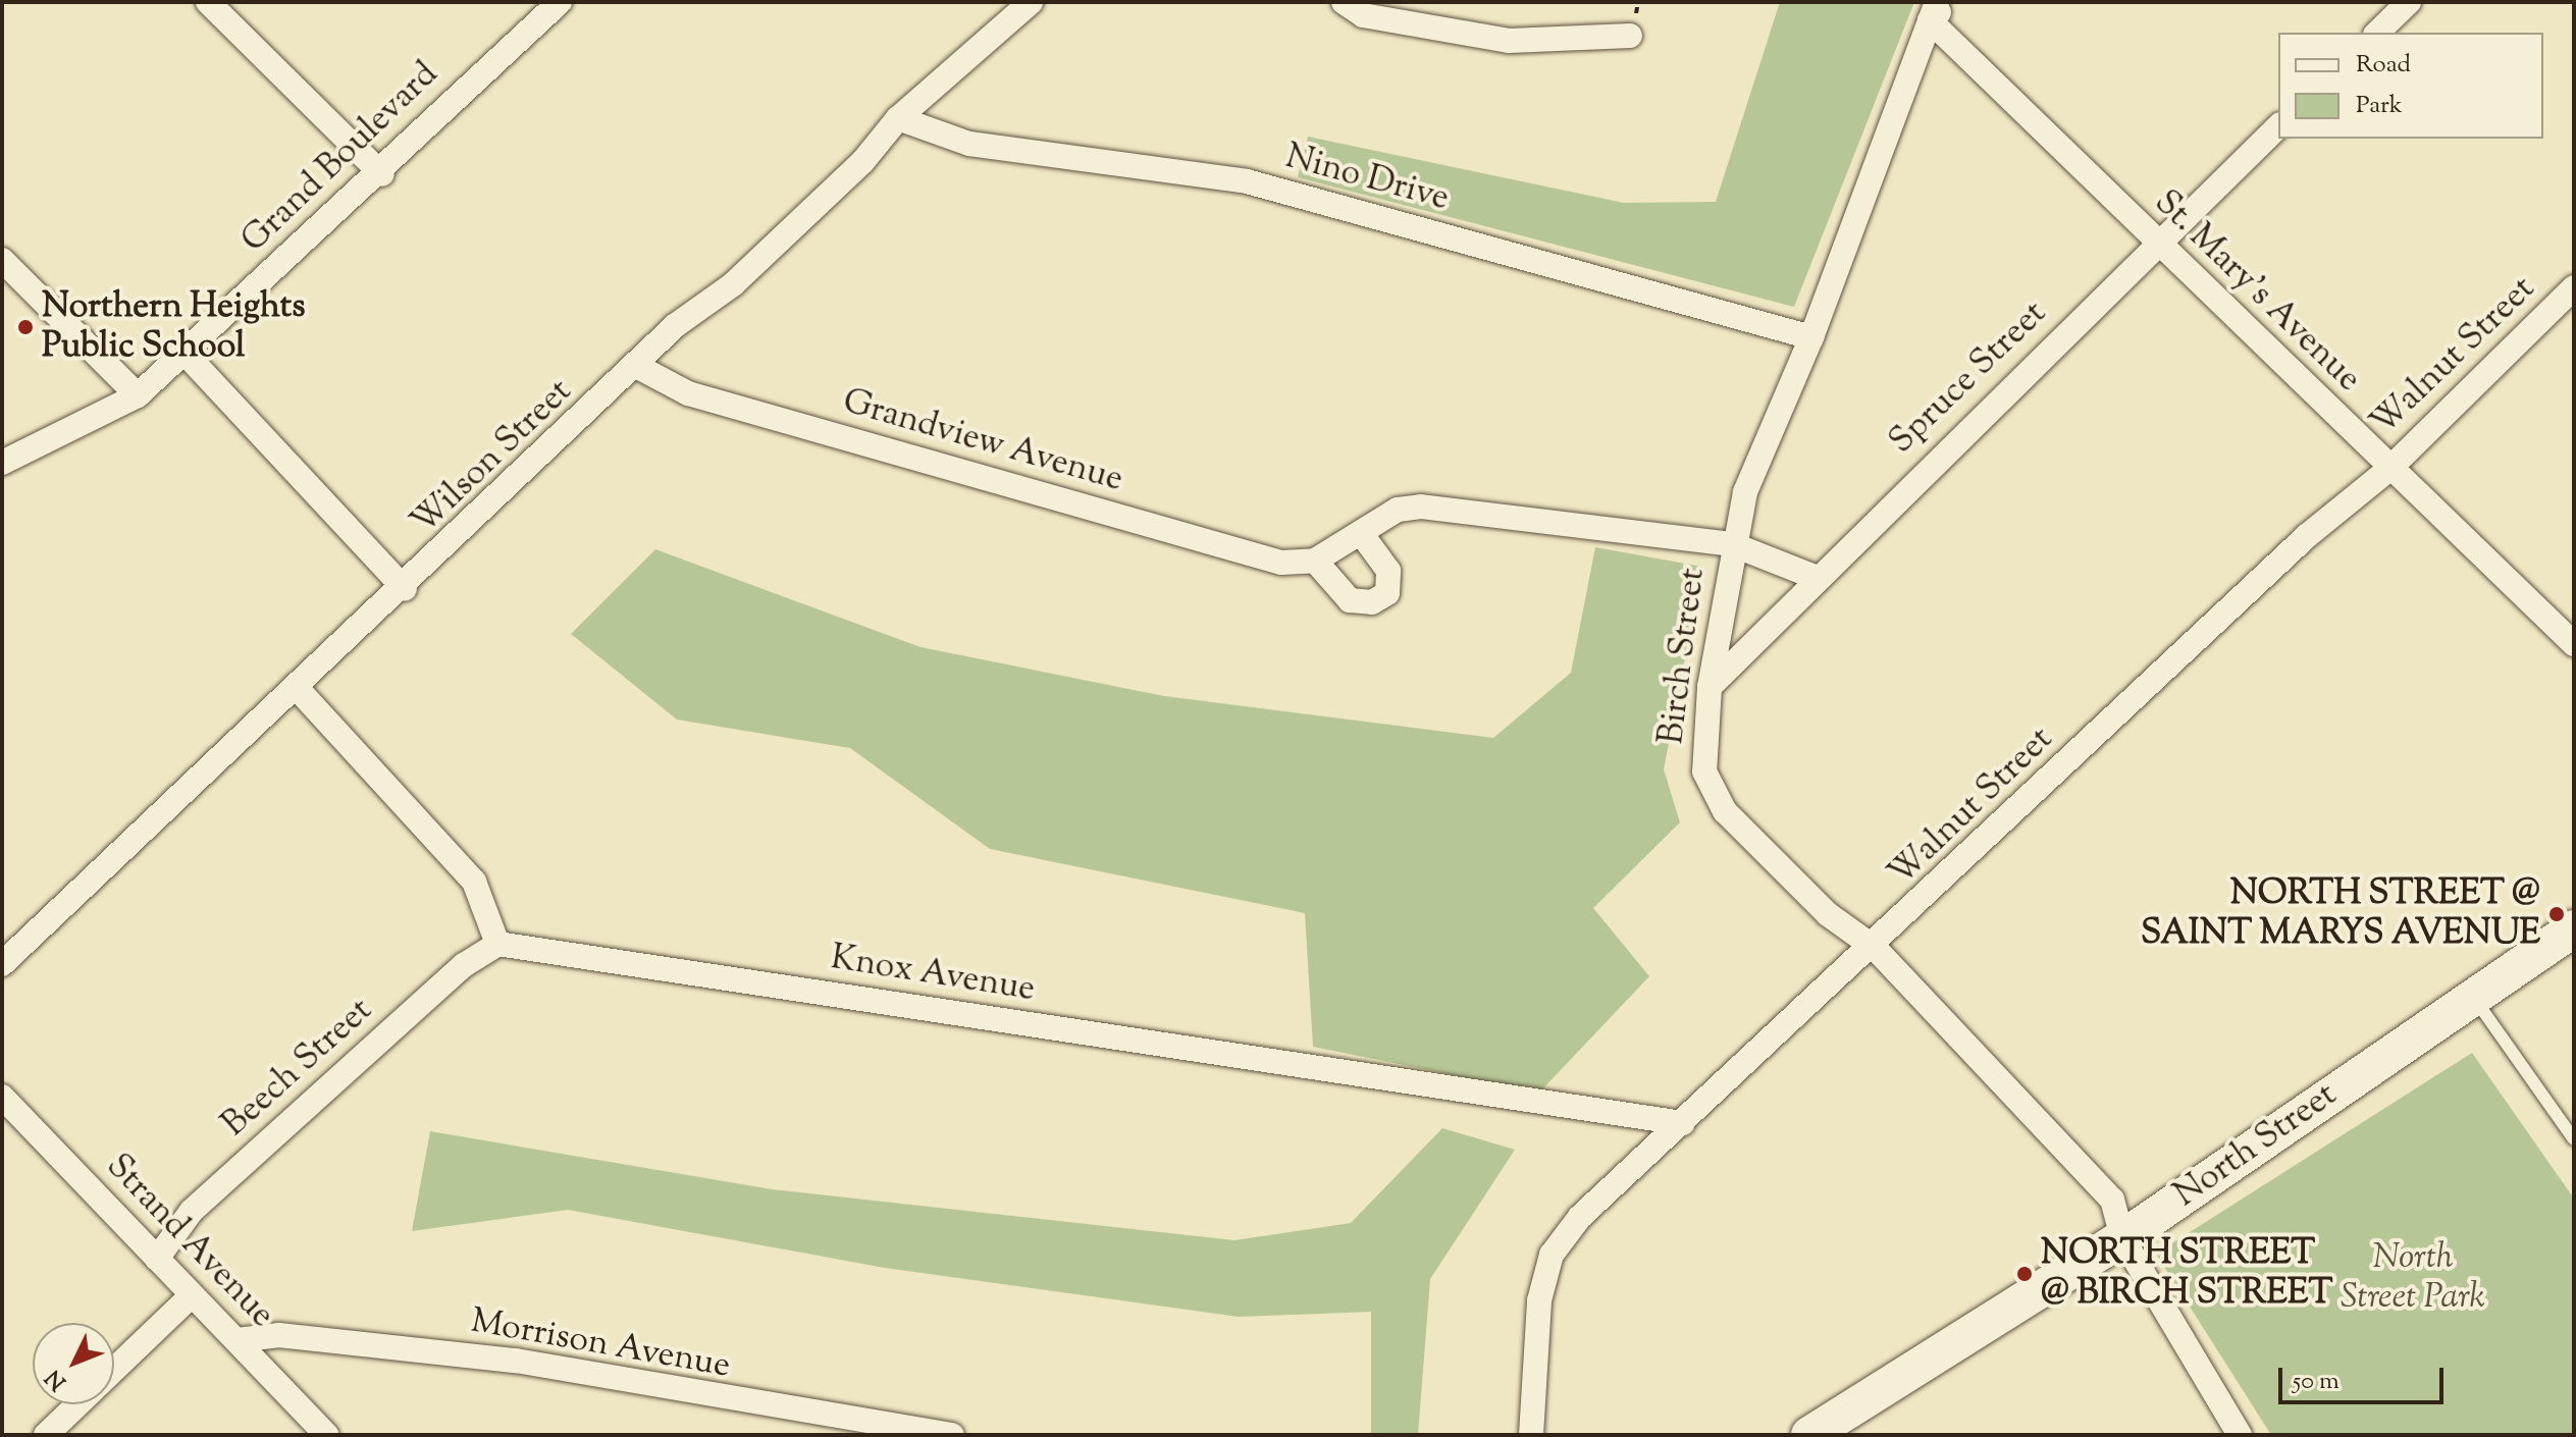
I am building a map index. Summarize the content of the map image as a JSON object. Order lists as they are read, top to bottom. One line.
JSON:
{"streets":{"main road":["North Street"],"street":["Grand Boulevard","Nino Drive","St. Mary's Avenue","Walnut Street","Spruce Street","Grandview Avenue","Wilson Street","Birch Street","Knox Avenue","Beech Street","Strand Avenue","Morrison Avenue"]},"crossings":[["Nino Drive","Wilson Street"],["Nino Drive","Birch Street"],["St. Mary's Avenue","Walnut Street"],["St. Mary's Avenue","Spruce Street"],["St. Mary's Avenue","Birch Street"],["Walnut Street","Birch Street"],["Walnut Street","Knox Avenue"],["Spruce Street","Birch Street"],["Grandview Avenue","Wilson Street"],["Birch Street","North Street"],["Knox Avenue","Beech Street"],["Beech Street","Strand Avenue"],["Strand Avenue","Morrison Avenue"]],"parks":["North Street Park"],"places":["Northern Heights Public School","NORTH STREET @ SAINT MARYS AVENUE","NORTH STREET @ BIRCH STREET"],"legend":["Road","Park"],"scale_bar":"50 m","north":"bottom left"}
